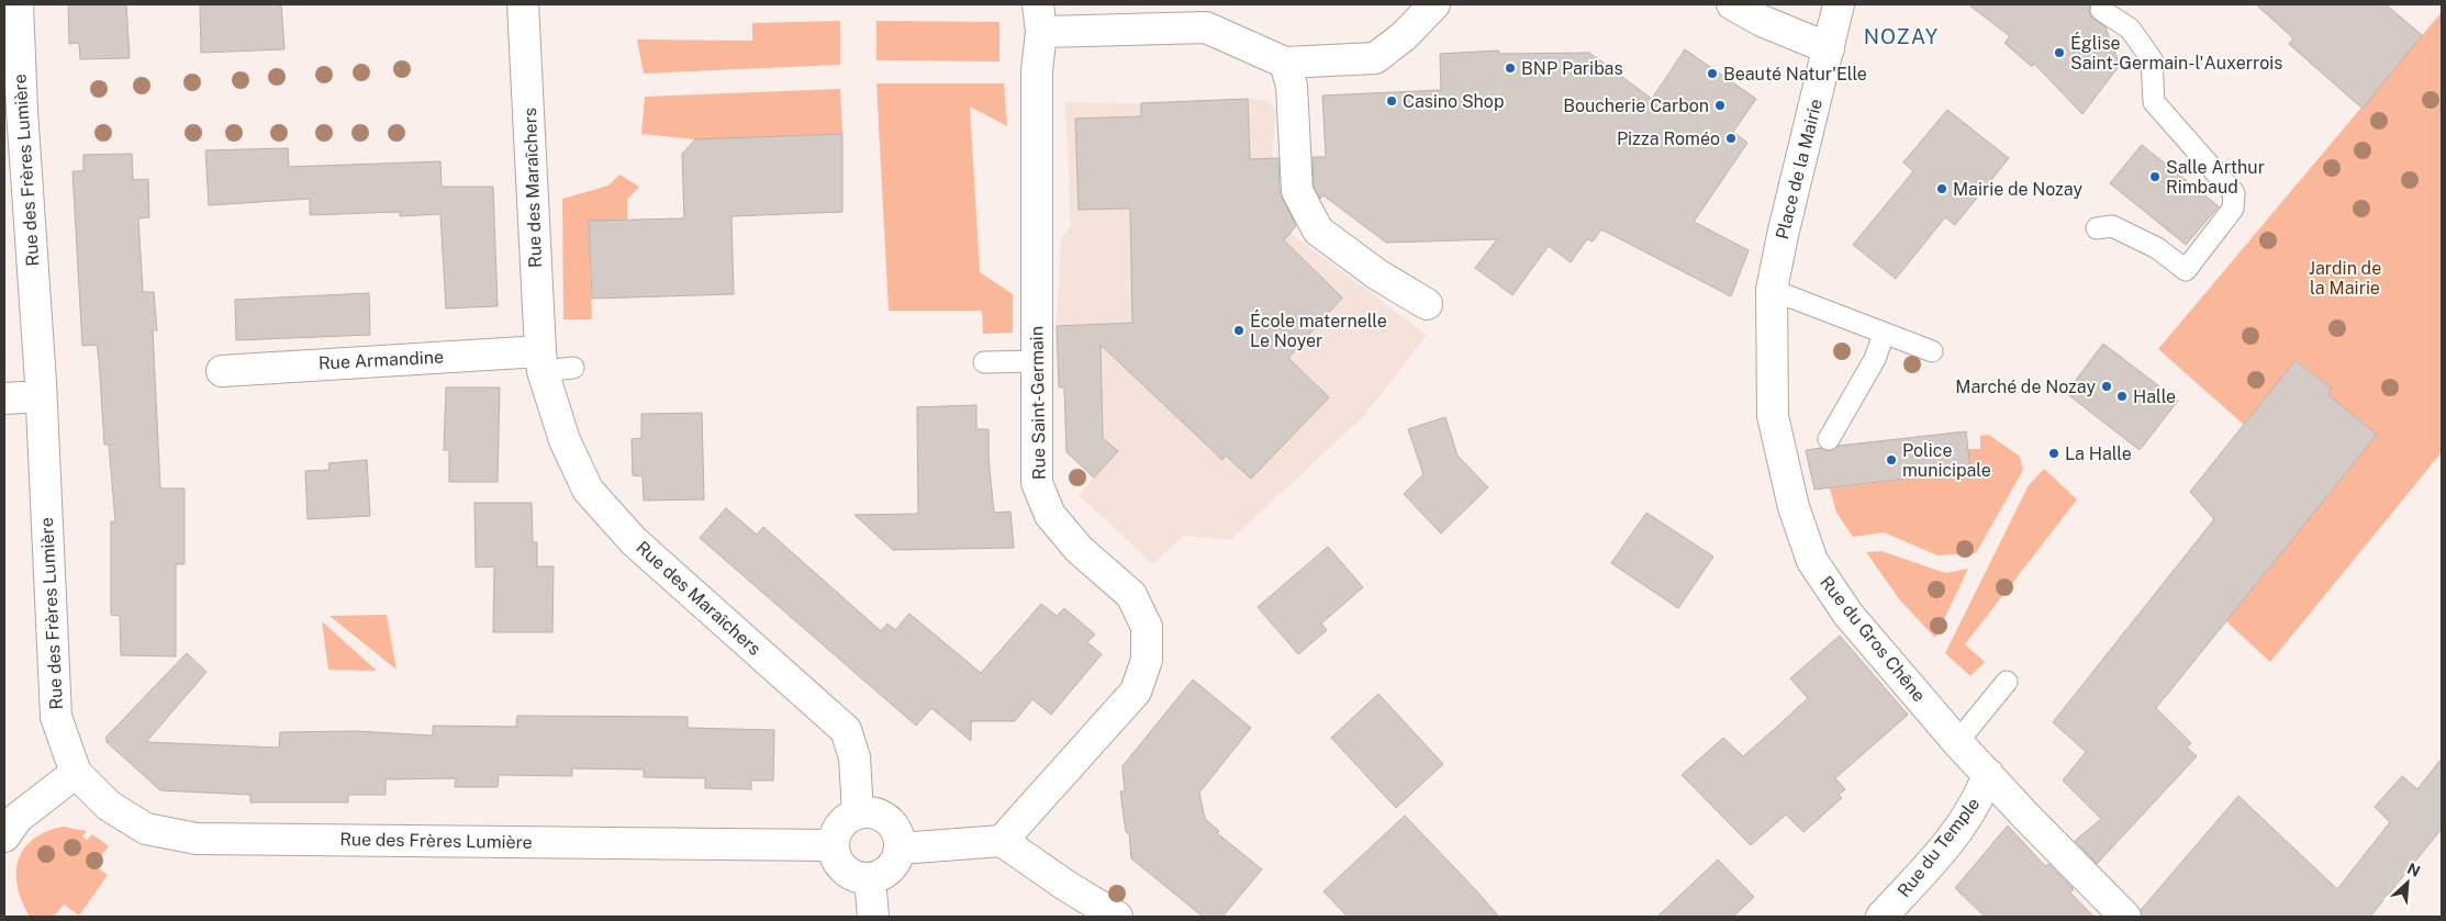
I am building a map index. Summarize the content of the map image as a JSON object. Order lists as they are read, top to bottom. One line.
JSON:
{"streets":{"street":["Place de la Mairie","Rue des Frères Lumière","Rue des Maraîchers","Rue Armandine","Rue Saint-Germain","Rue du Gros Chêne","Rue du Temple"]},"crossings":[["Place de la Mairie","Rue du Gros Chêne"],["Rue des Frères Lumière","Rue des Maraîchers"],["Rue des Maraîchers","Rue Armandine"],["Rue du Gros Chêne","Rue du Temple"]],"districts":["NOZAY"],"parks":["Jardin de la Mairie"],"places":["Église Saint-Germain-l'Auxerrois","BNP Paribas","Beauté Natur'Elle","Casino Shop","Boucherie Carbon","Pizza Roméo","Salle Arthur Rimbaud","Mairie de Nozay","École maternelle Le Noyer","Marché de Nozay","Halle","La Halle","Police municipale"],"north":"top right"}
